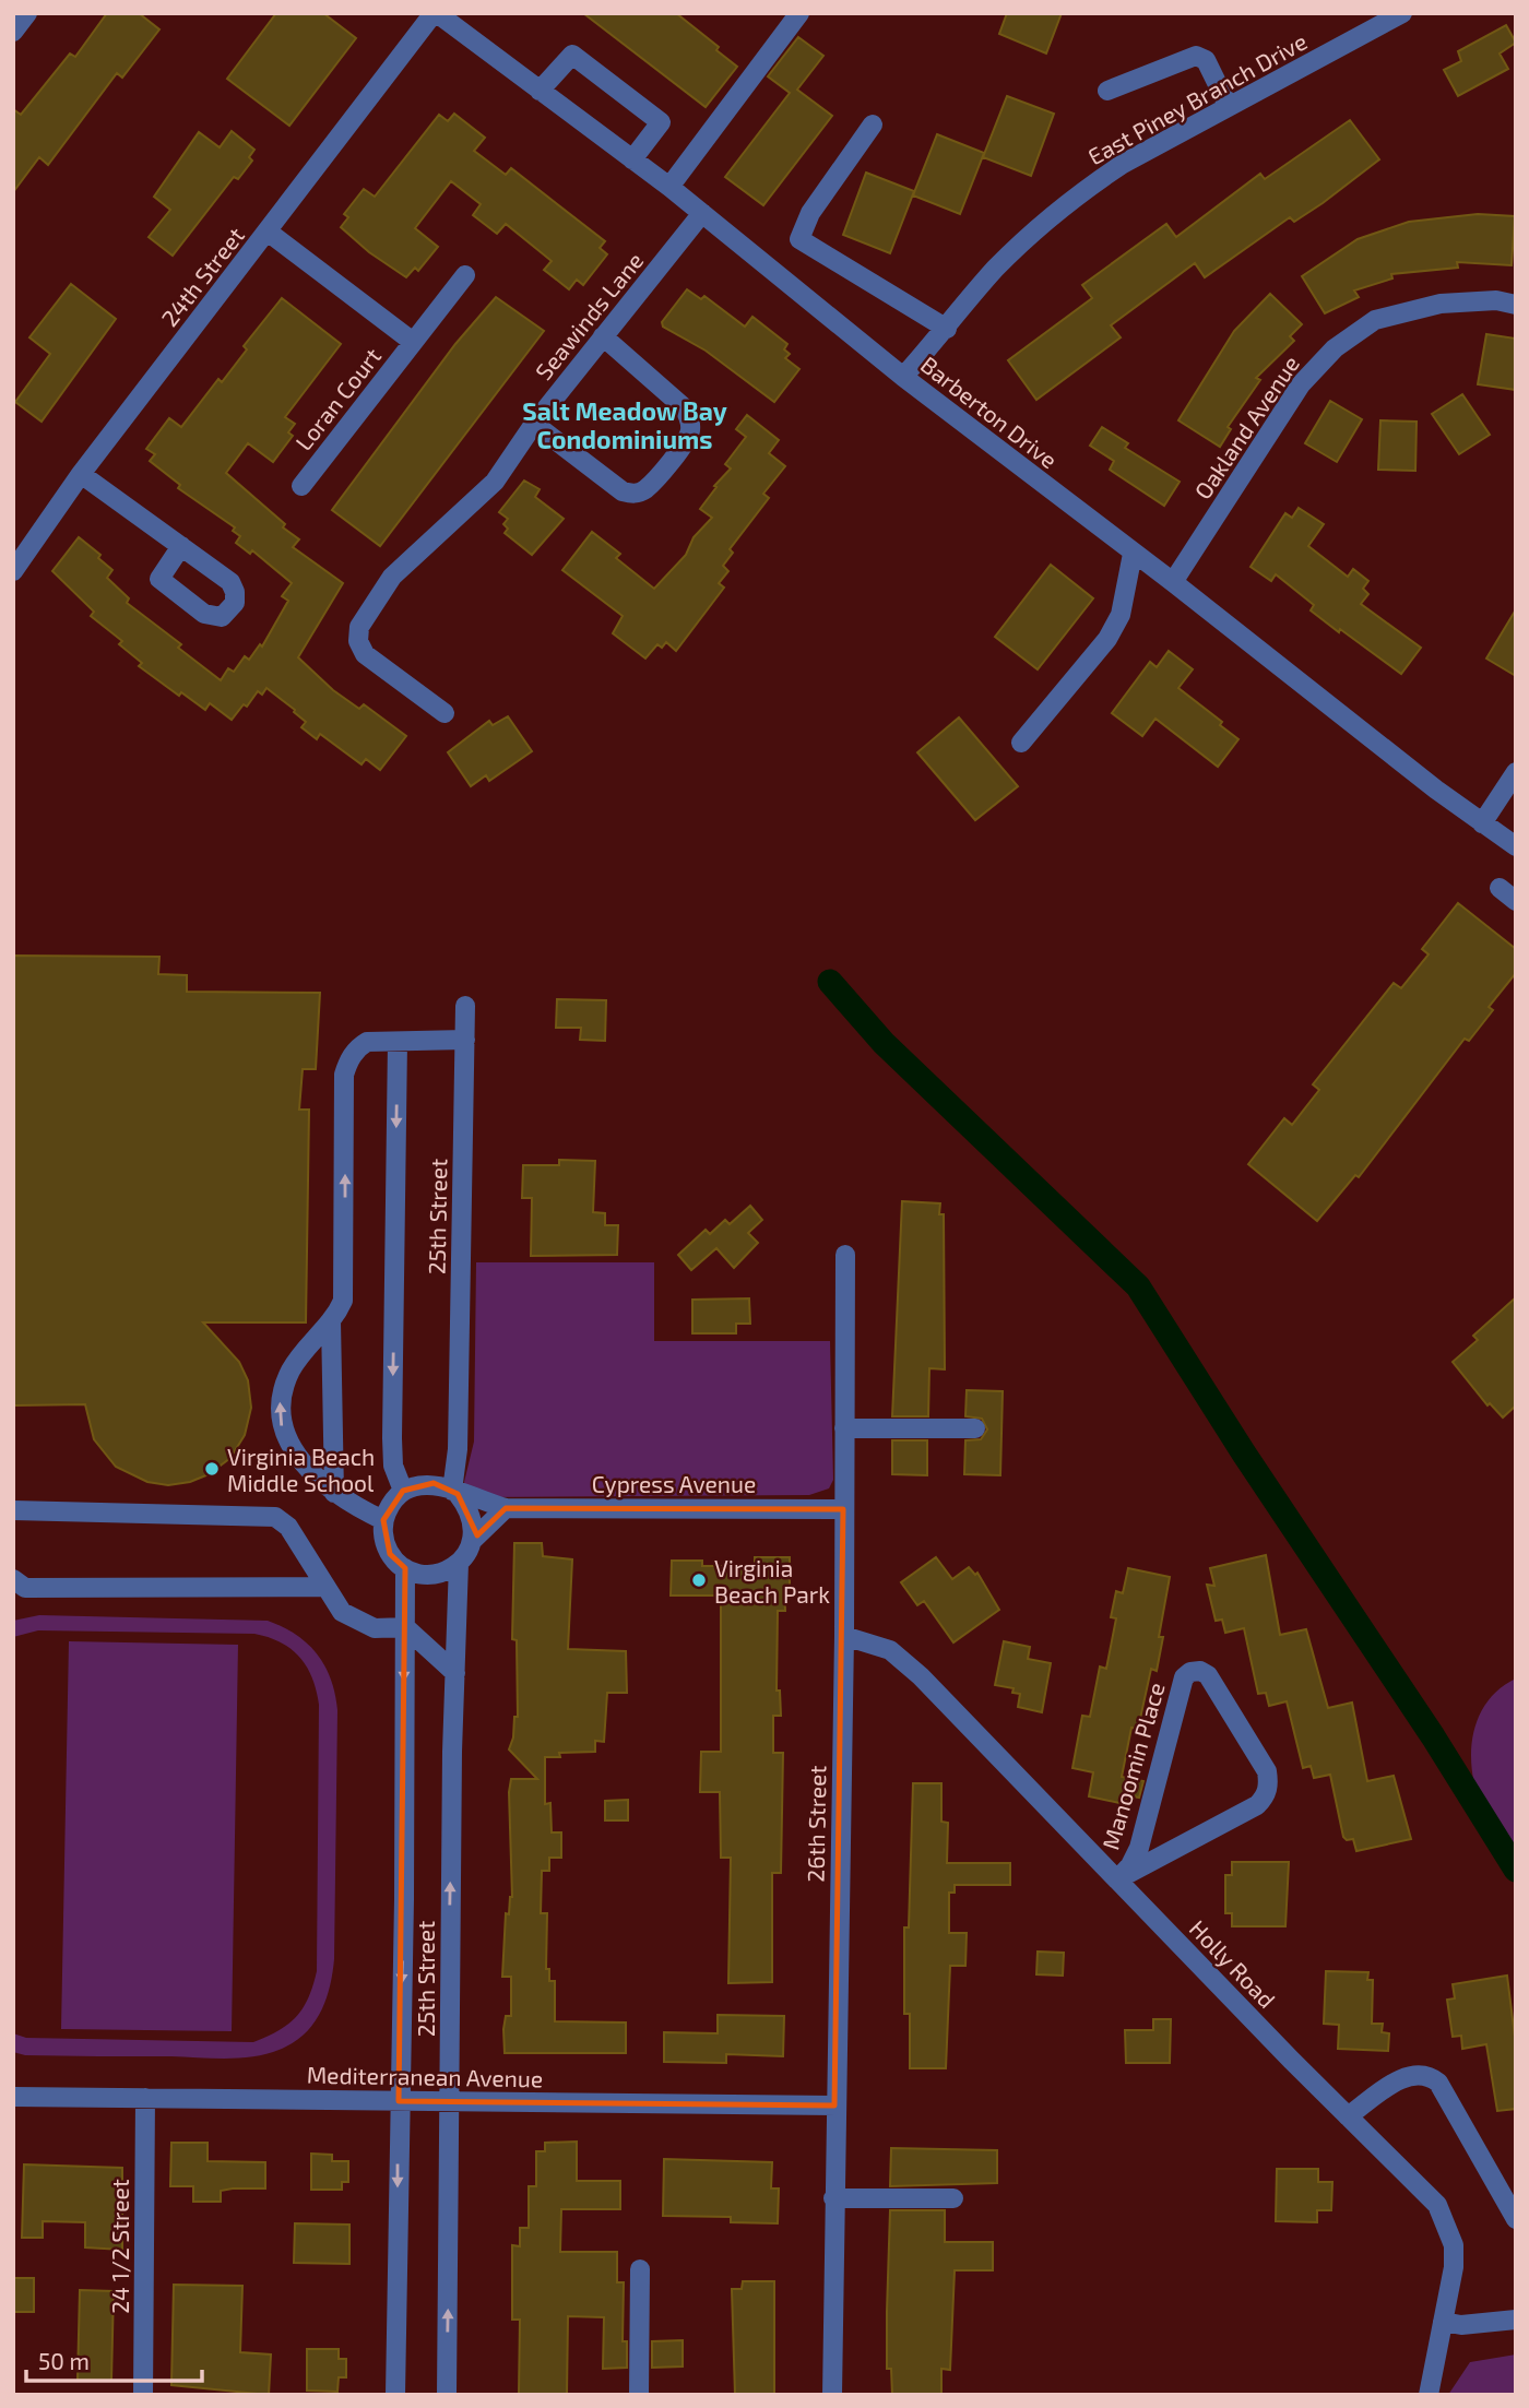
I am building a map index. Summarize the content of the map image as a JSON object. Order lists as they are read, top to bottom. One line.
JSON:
{"streets":{"street":["East Piney Branch Drive","24th Street","Seawinds Lane","Loran Court","Barberton Drive","Oakland Avenue","25th Street","Cypress Avenue","Manoomin Place","26th Street","Holly Road","Mediterranean Avenue","24 1/2 Street"]},"crossings":[["East Piney Branch Drive","Barberton Drive"],["24th Street","Loran Court"],["24th Street","Barberton Drive"],["Seawinds Lane","Barberton Drive"],["Barberton Drive","Oakland Avenue"],["25th Street","Cypress Avenue"],["25th Street","Mediterranean Avenue"],["Cypress Avenue","26th Street"],["Manoomin Place","Holly Road"],["26th Street","Holly Road"],["26th Street","Mediterranean Avenue"],["Mediterranean Avenue","24 1/2 Street"]],"districts":["Salt Meadow Bay Condominiums"],"places":["Virginia Beach Middle School","Virginia Beach Park"],"scale_bar":"50 m"}
